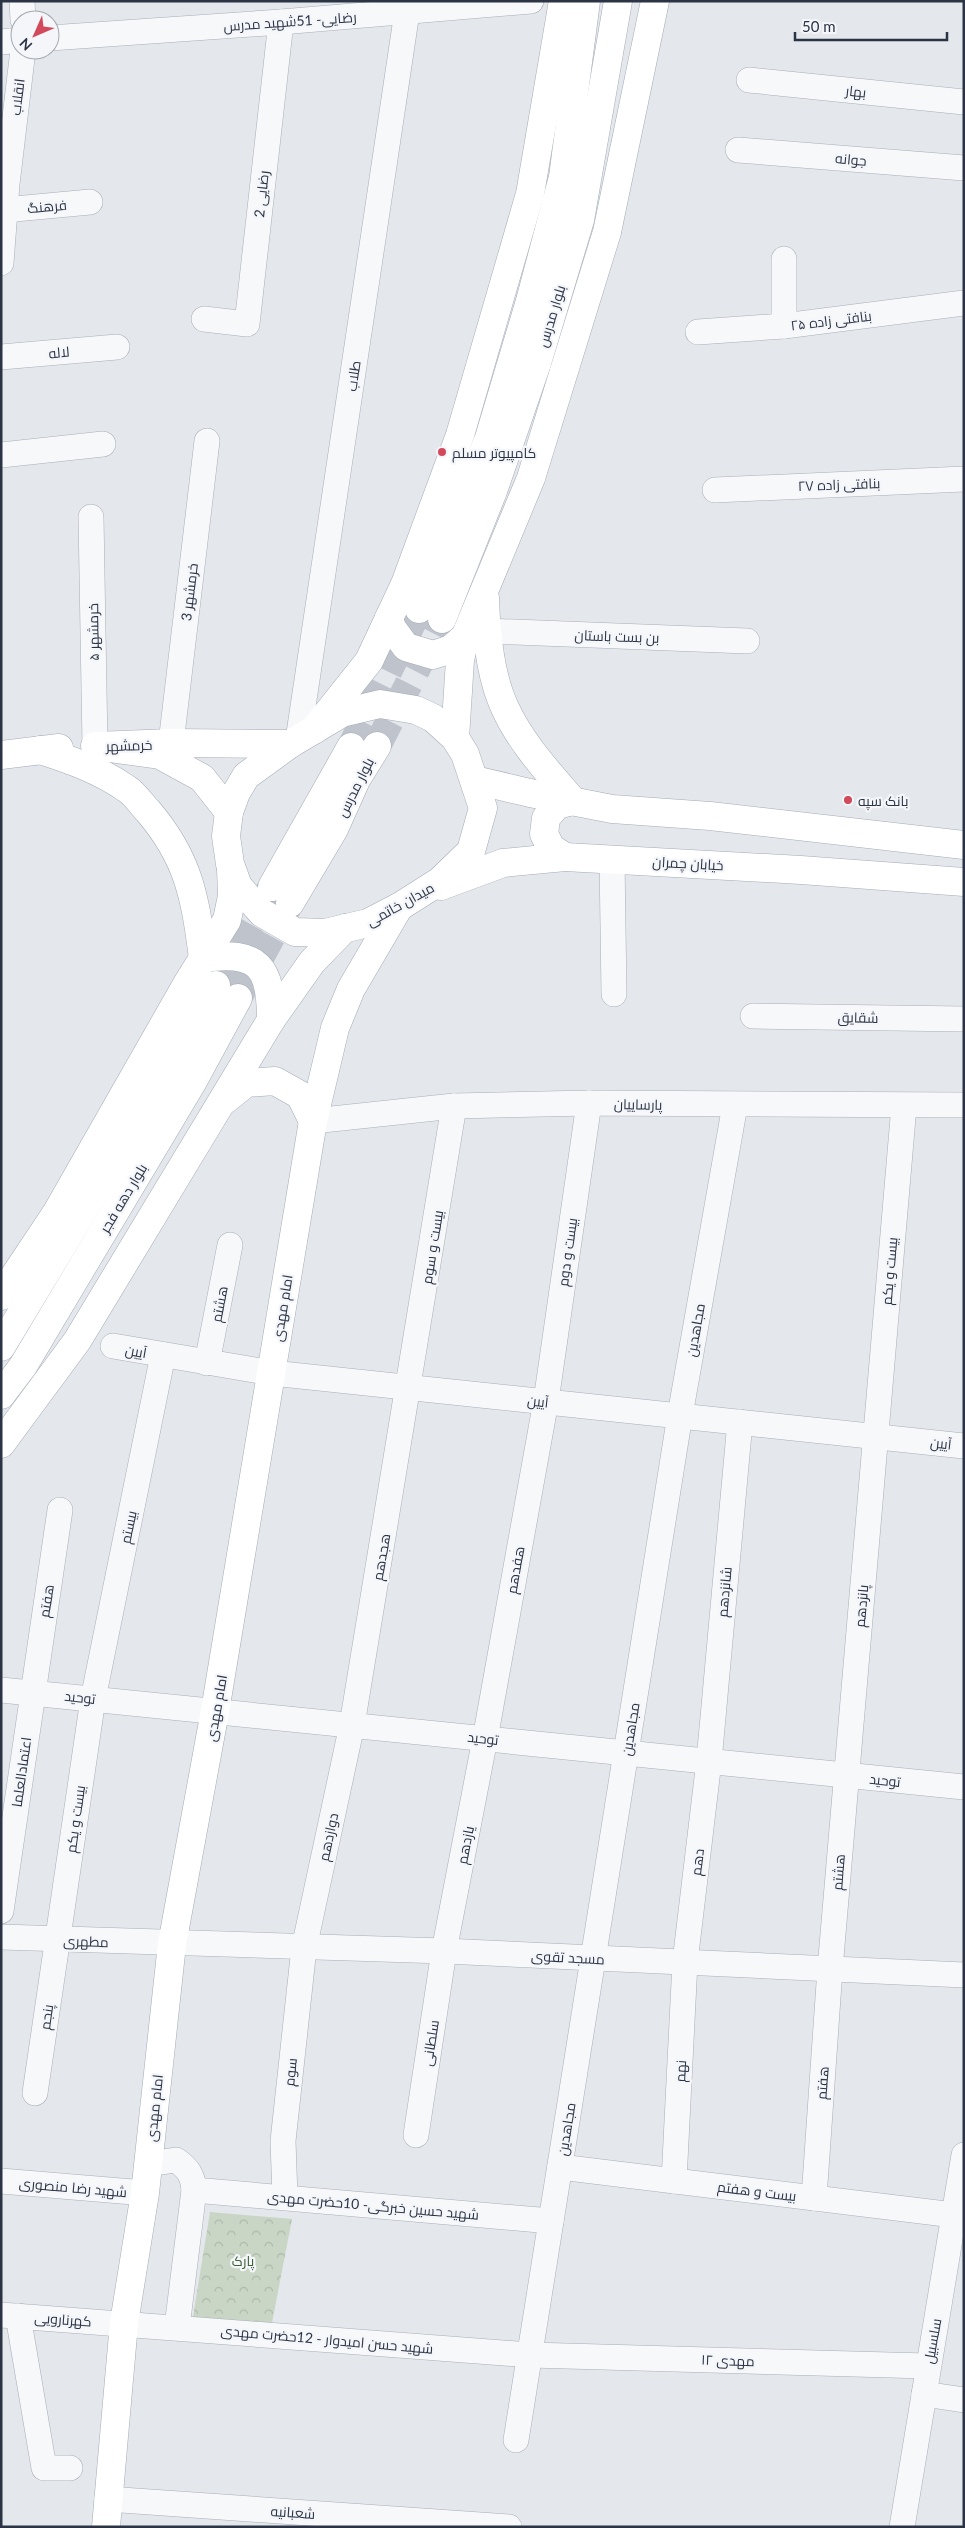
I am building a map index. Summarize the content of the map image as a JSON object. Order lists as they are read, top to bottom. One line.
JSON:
{"streets":{"main road":["بلوار مدرس","خرمشهر","خیابان چمران","میدان خاتمی","بلوار دهه فجر","امام مهدی"],"street":["رضایی- 51شهید مدرس","بهار","انقلاب","جوانه","رضایی 2","فرهنگ","بنافتی زاده ۲۵","لاله","طلاب","بنافتی زاده ۲۷","خرمشهر 3","خرمشهر ۵","بن بست باستان","شقایق","پارساییان","بیست و سوم","بیست و دوم","بیست و یکم","هشتم","مجاهدین","آیین","بیستم","هجدهم","هفدهم","شانزدهم","هفتم","پانزدهم","توحید","اعتمادالعلما","دوازدهم","یازدهم","دهم","مطهری","مسجد تقوی","پنجم","سلطانی","نهم","سوم","شهید رضا منصوری","بیست و هفتم","شهید حسین خبرگی- 10حضرت مهدی","کهرنارویی","شهید حسن امیدوار - 12حضرت مهدی","سلسبیل","مهدی ۱۲","شعبانیه"]},"crossings":[["رضایی- 51شهید مدرس","رضایی 2"],["رضایی- 51شهید مدرس","طلاب"],["انقلاب","فرهنگ"],["طلاب","خرمشهر"],["طلاب","میدان خاتمی"],["خرمشهر 3","خرمشهر"],["خرمشهر ۵","خرمشهر"],["خرمشهر","میدان خاتمی"],["خیابان چمران","میدان خاتمی"],["خیابان چمران","امام مهدی"],["میدان خاتمی","امام مهدی"],["پارساییان","بیست و سوم"],["پارساییان","بیست و دوم"],["پارساییان","بیست و یکم"],["پارساییان","امام مهدی"],["پارساییان","مجاهدین"],["بیست و سوم","آیین"],["بیست و سوم","هجدهم"],["بیست و دوم","آیین"],["بیست و دوم","هفدهم"],["بیست و یکم","آیین"],["بیست و یکم","بیستم"],["بیست و یکم","پانزدهم"],["بیست و یکم","توحید"],["بیست و یکم","مطهری"],["بیست و یکم","پنجم"],["هشتم","آیین"],["هشتم","هفتم"],["هشتم","پانزدهم"],["هشتم","توحید"],["هشتم","مسجد تقوی"],["امام مهدی","آیین"],["امام مهدی","توحید"],["امام مهدی","مطهری"],["امام مهدی","مسجد تقوی"],["امام مهدی","شهید رضا منصوری"],["امام مهدی","کهرنارویی"],["امام مهدی","شهید حسن امیدوار - 12حضرت مهدی"],["امام مهدی","شعبانیه"],["مجاهدین","آیین"],["مجاهدین","توحید"],["مجاهدین","مسجد تقوی"],["مجاهدین","بیست و هفتم"],["مجاهدین","شهید حسین خبرگی- 10حضرت مهدی"],["مجاهدین","شهید حسن امیدوار - 12حضرت مهدی"],["مجاهدین","مهدی ۱۲"],["آیین","بیستم"],["آیین","هجدهم"],["آیین","هفدهم"],["آیین","شانزدهم"],["آیین","پانزدهم"],["بیستم","توحید"],["هجدهم","توحید"],["هجدهم","دوازدهم"],["هفدهم","توحید"],["هفدهم","یازدهم"],["شانزدهم","توحید"],["شانزدهم","دهم"],["هفتم","توحید"],["هفتم","اعتمادالعلما"],["هفتم","مسجد تقوی"],["هفتم","بیست و هفتم"],["پانزدهم","توحید"],["توحید","اعتمادالعلما"],["توحید","دوازدهم"],["توحید","یازدهم"],["توحید","دهم"],["دوازدهم","مسجد تقوی"],["دوازدهم","سوم"],["یازدهم","مسجد تقوی"],["یازدهم","سلطانی"],["دهم","مسجد تقوی"],["دهم","نهم"],["مطهری","مسجد تقوی"],["مطهری","پنجم"],["مسجد تقوی","سلطانی"],["مسجد تقوی","نهم"],["مسجد تقوی","سوم"],["نهم","بیست و هفتم"],["سوم","شهید حسین خبرگی- 10حضرت مهدی"],["بیست و هفتم","سلسبیل"],["کهرنارویی","شهید حسن امیدوار - 12حضرت مهدی"],["شهید حسن امیدوار - 12حضرت مهدی","مهدی ۱۲"],["سلسبیل","مهدی ۱۲"]],"parks":["پارک"],"places":["کامپیوتر مسلم","بانک سپه"],"scale_bar":"50 m","north":"bottom left"}
